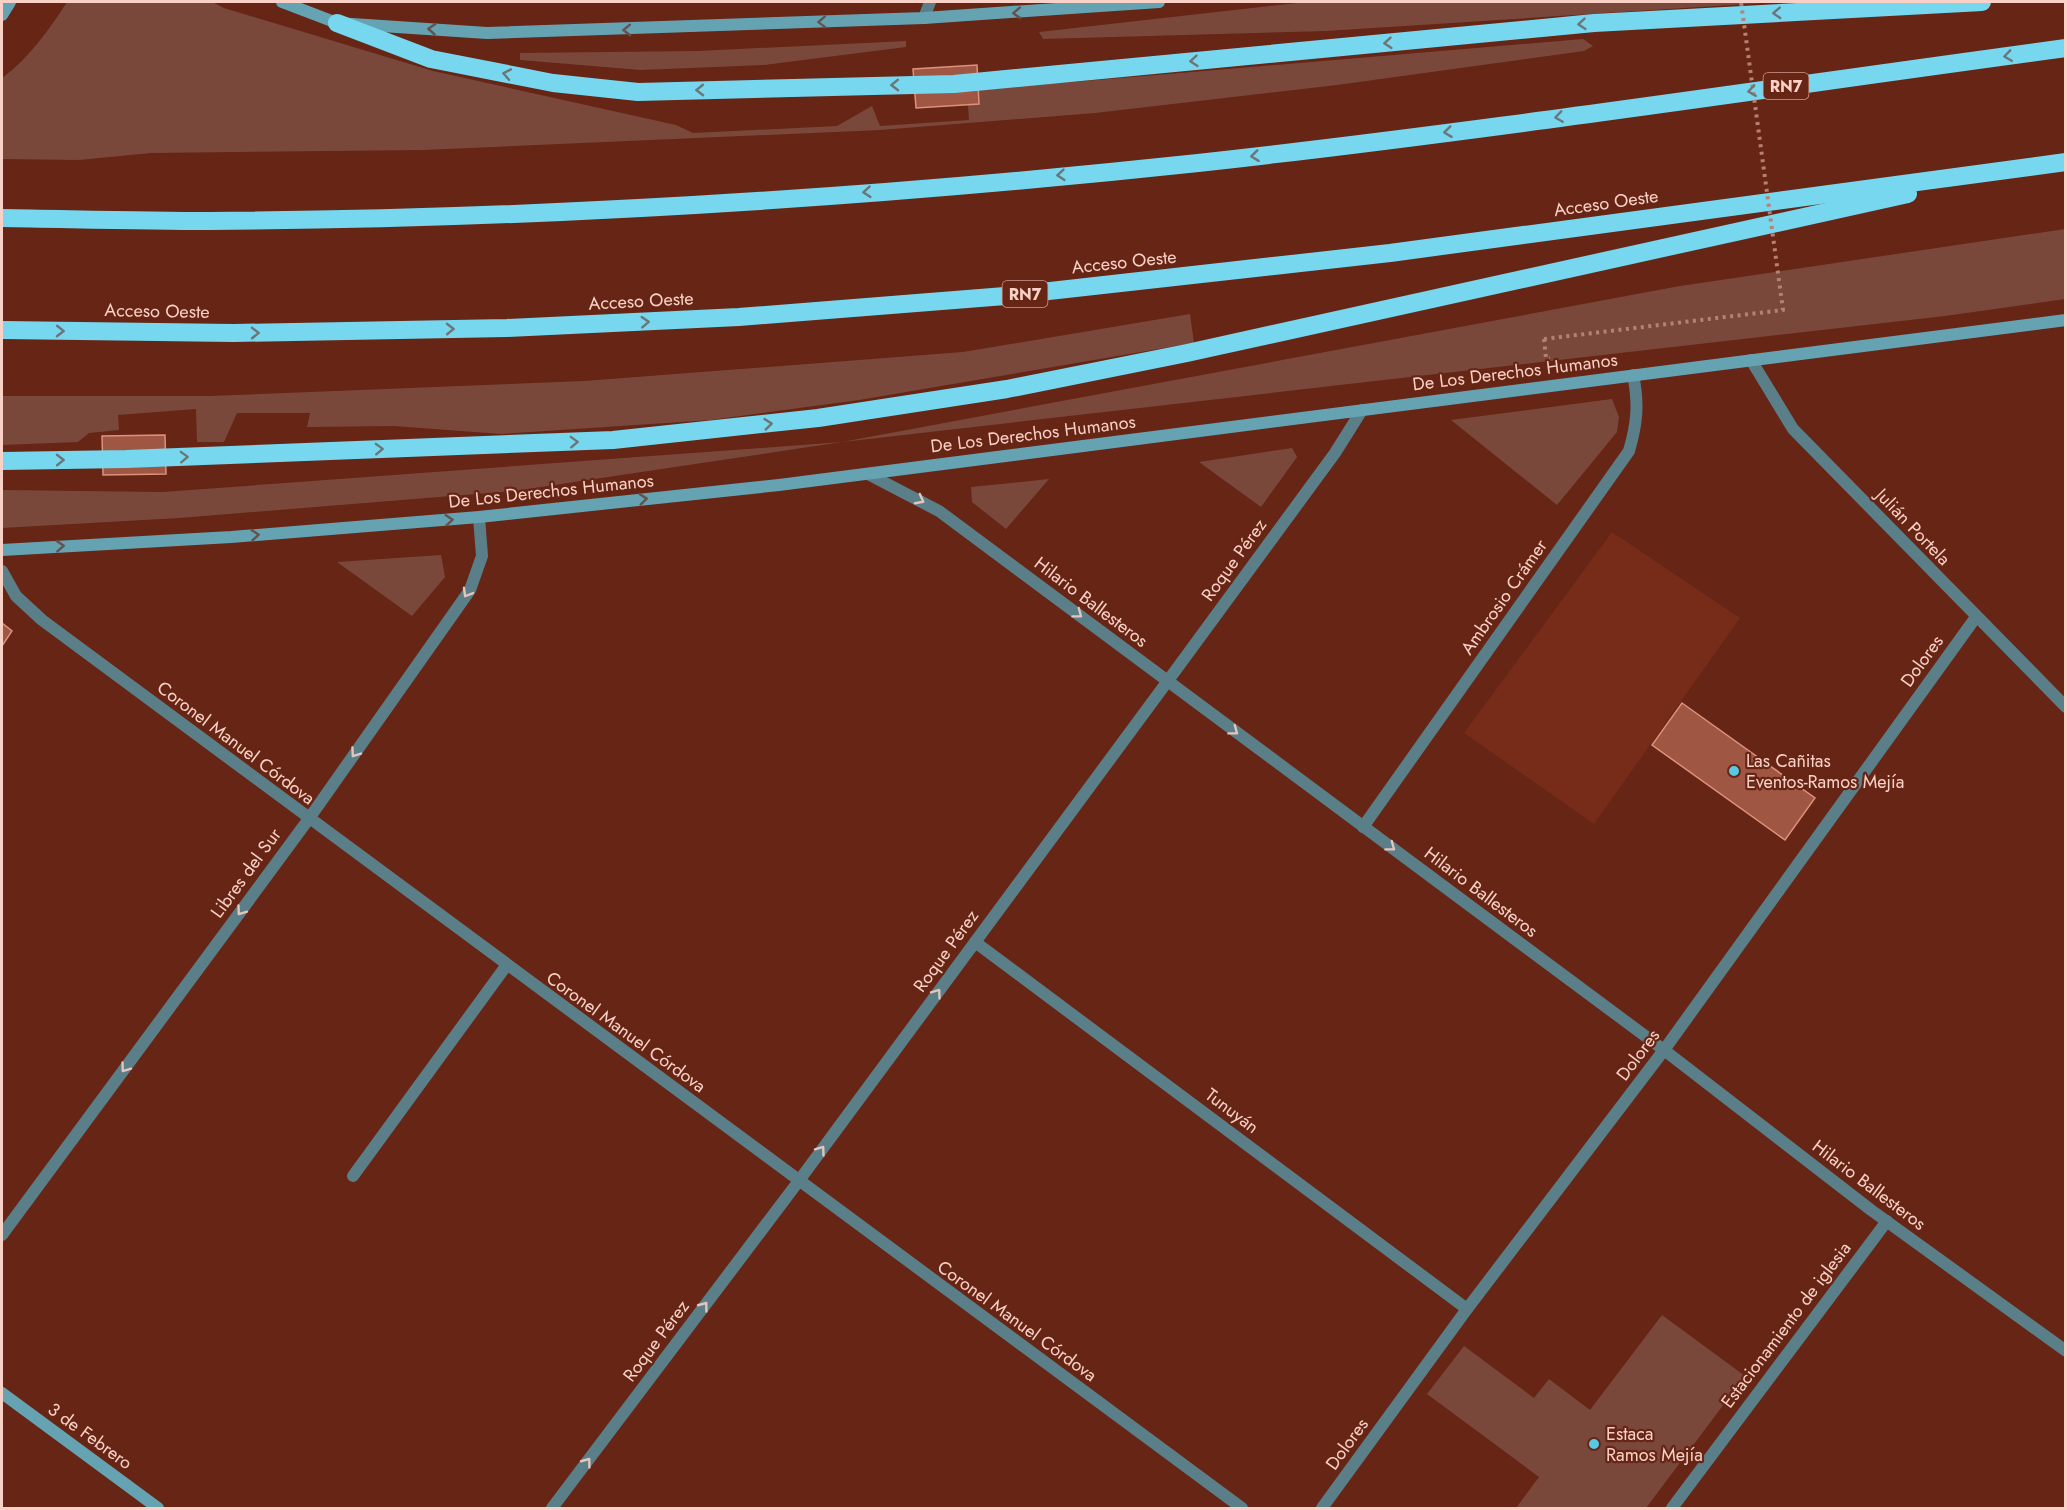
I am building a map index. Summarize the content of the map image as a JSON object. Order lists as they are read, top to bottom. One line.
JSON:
{"streets":{"highway":["RN7","Acceso Oeste"],"street":["De Los Derechos Humanos","Julián Portela","Roque Pérez","Ambrosio Crámer","Hilario Ballesteros","Dolores","Coronel Manuel Córdova","Libres del Sur","Tunuyán","Estacionamiento de iglesia","3 de Febrero"]},"crossings":[["De Los Derechos Humanos","Julián Portela"],["De Los Derechos Humanos","Roque Pérez"],["De Los Derechos Humanos","Ambrosio Crámer"],["De Los Derechos Humanos","Hilario Ballesteros"],["De Los Derechos Humanos","Libres del Sur"],["Julián Portela","Dolores"],["Roque Pérez","Hilario Ballesteros"],["Roque Pérez","Coronel Manuel Córdova"],["Roque Pérez","Tunuyán"],["Ambrosio Crámer","Hilario Ballesteros"],["Hilario Ballesteros","Dolores"],["Hilario Ballesteros","Estacionamiento de iglesia"],["Dolores","Tunuyán"],["Coronel Manuel Córdova","Libres del Sur"]],"one_way":["De Los Derechos Humanos","Roque Pérez","Hilario Ballesteros","Libres del Sur"],"places":["Las Cañitas Eventos-Ramos Mejía","Estaca Ramos Mejía"]}
